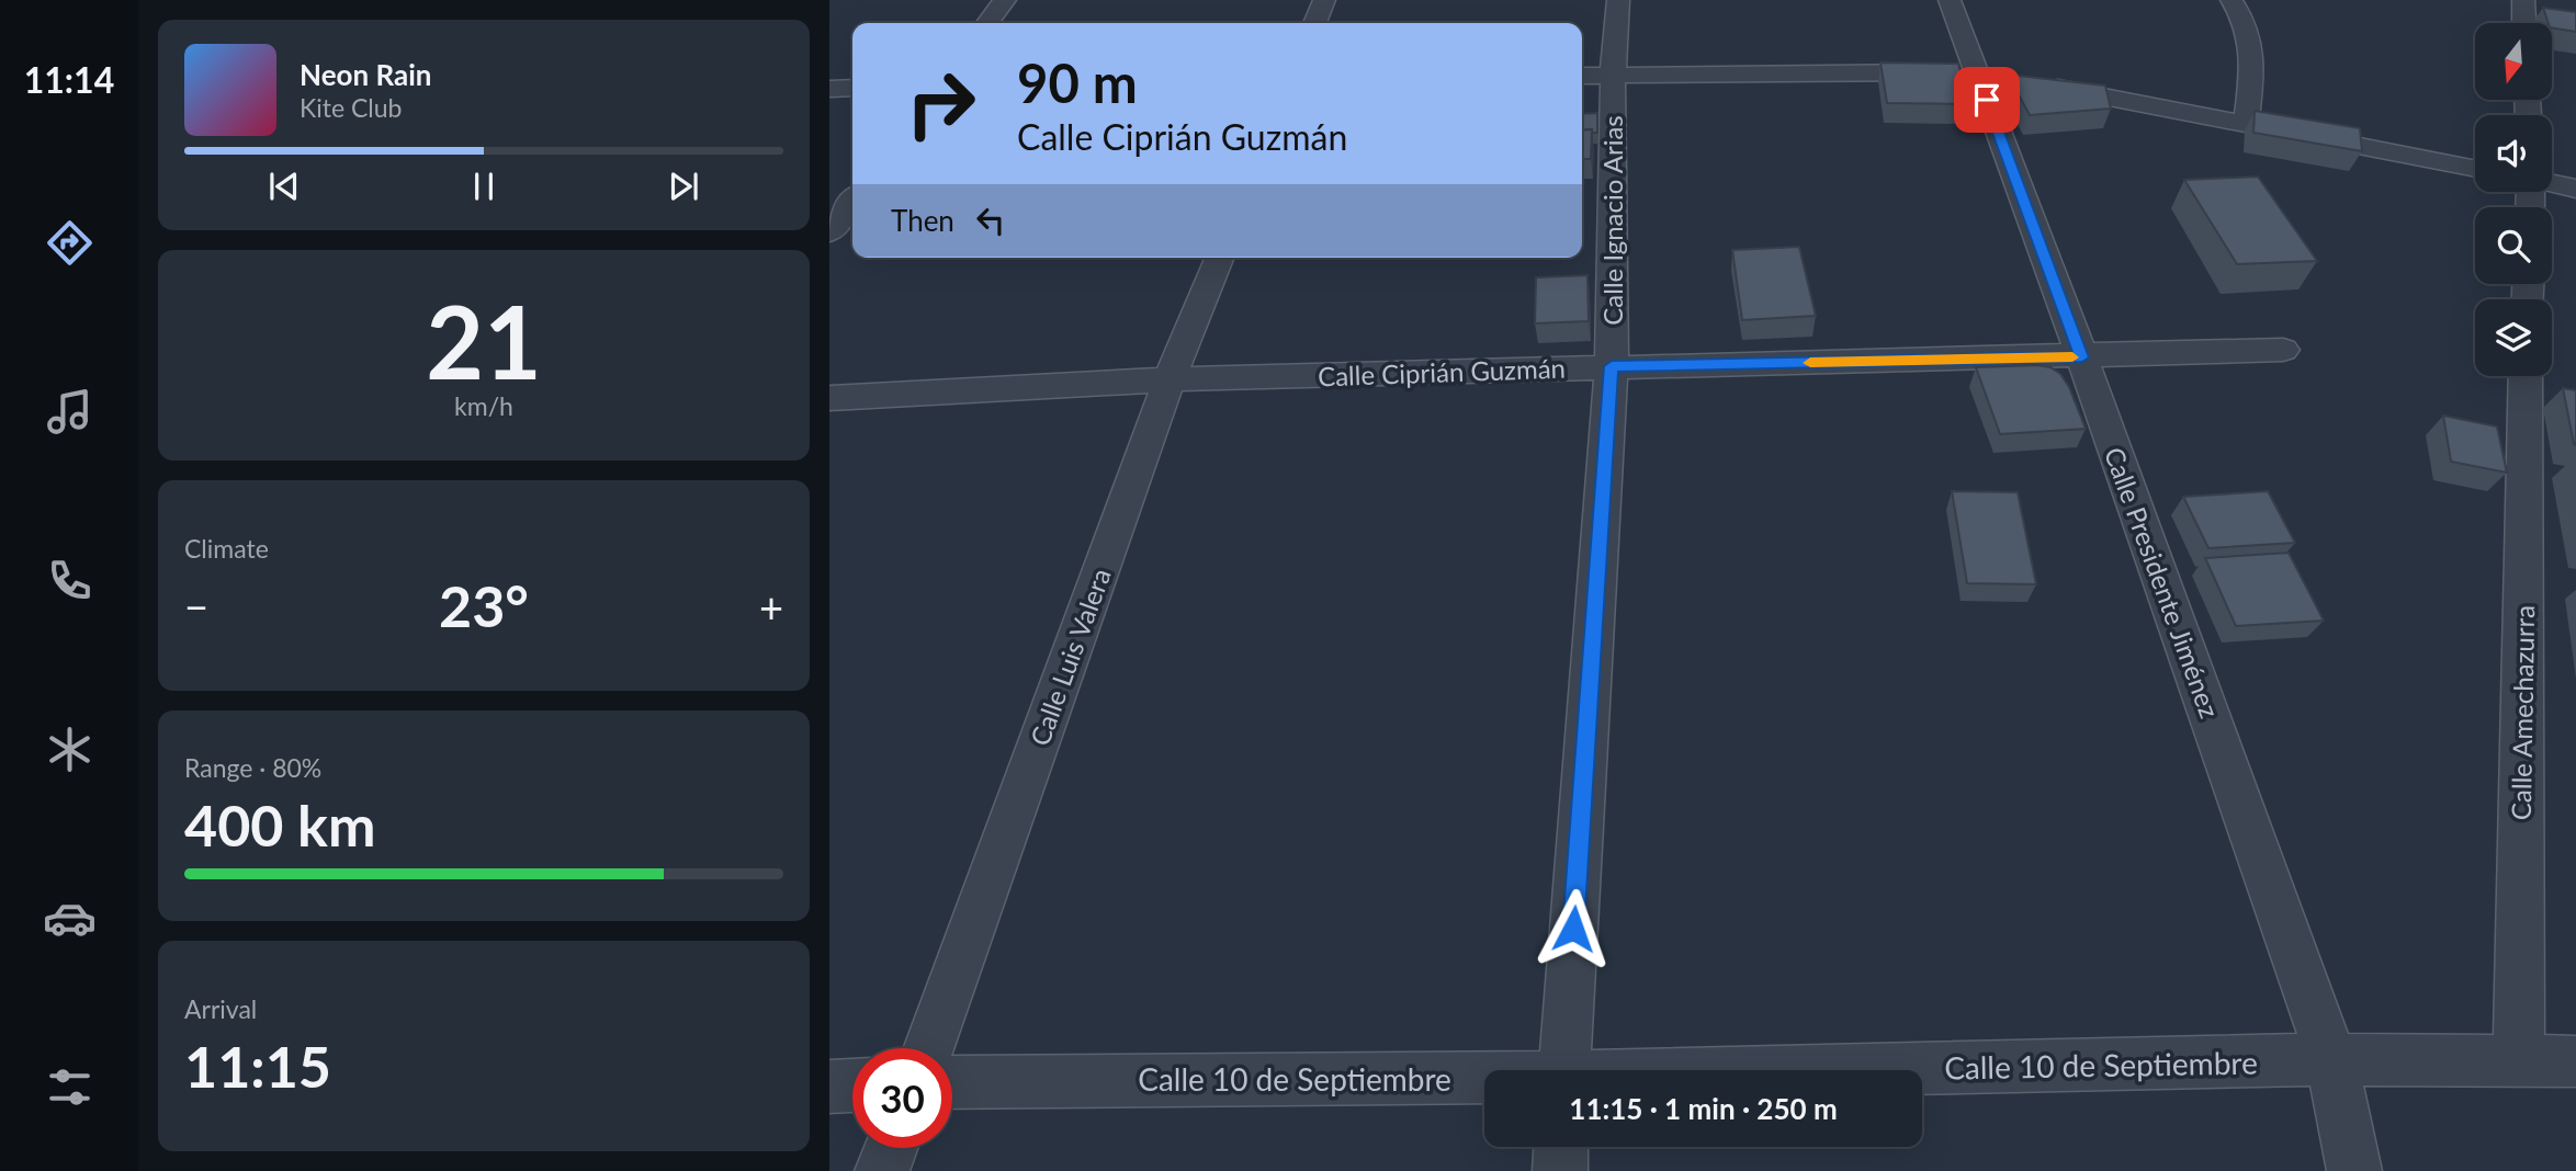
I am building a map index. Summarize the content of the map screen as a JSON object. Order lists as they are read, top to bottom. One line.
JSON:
{"streets":{"street":["Calle Ignacio Arias","Calle Ciprián Guzmán","Calle Presidente Jiménez","Calle Luis Valera","Calle Amechazurra","Calle 10 de Septiembre"]},"crossings":[["Calle Ignacio Arias","Calle Ciprián Guzmán"],["Calle Ciprián Guzmán","Calle Presidente Jiménez"],["Calle Ciprián Guzmán","Calle Luis Valera"],["Calle Presidente Jiménez","Calle 10 de Septiembre"],["Calle Amechazurra","Calle 10 de Septiembre"]],"north":"bottom","page":{"tabs":"11:14","turn":["90 m","Calle Ciprián Guzmán"],"song":["Neon Rain","Kite Club"],"then":"Then","tile":[["21","km/h"],"Climate",["Range · 80%","400 km"],["Arrival","11:15"]],"heat":["−","23°","+"],"limit":"30","trip":"11:15 · 1 min · 250 m"}}
